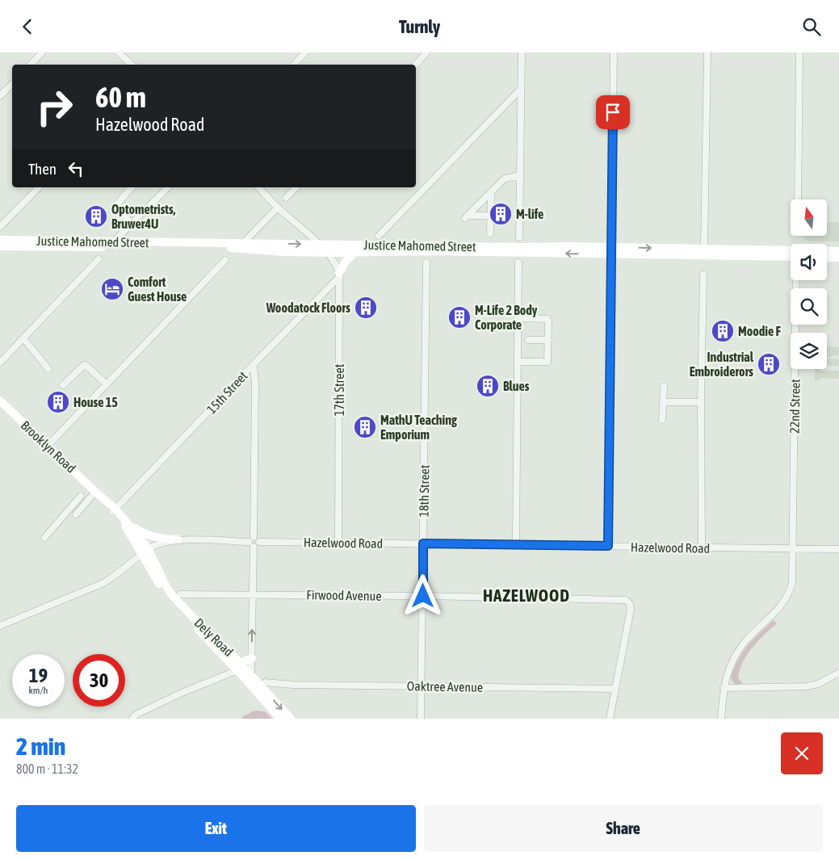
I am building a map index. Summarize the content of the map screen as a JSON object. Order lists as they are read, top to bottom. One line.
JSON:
{"streets":{"main road":["Justice Mahomed Street","Brooklyn Road","Dely Road"],"street":["17th Street","15th Street","22nd Street","18th Street","Hazelwood Road","Firwood Avenue","Oaktree Avenue"]},"crossings":[["17th Street","15th Street"],["17th Street","Hazelwood Road"],["15th Street","Brooklyn Road"],["22nd Street","Hazelwood Road"],["Brooklyn Road","Hazelwood Road"],["Brooklyn Road","Dely Road"],["18th Street","Hazelwood Road"],["18th Street","Firwood Avenue"],["18th Street","Oaktree Avenue"],["Hazelwood Road","Dely Road"],["Firwood Avenue","Oaktree Avenue"],["Dely Road","Oaktree Avenue"]],"districts":["HAZELWOOD"],"places":{"building":["M-life","Optometrists, Bruwer4U","Woodatock Floors","M-Life 2 Body Corporate","Moodie F","Industrial Embroiderors","Blues","House 15","MathU Teaching Emporium"],"hotel":["Comfort Guest House"]},"north":"top","page":{"header":"Turnly","turn":["60 m","Hazelwood Road"],"then":"Then","speed":"19 km/h","limit":"30","heading":["2 min","800 m · 11:32"],"buttons":["Exit","Share"]}}
